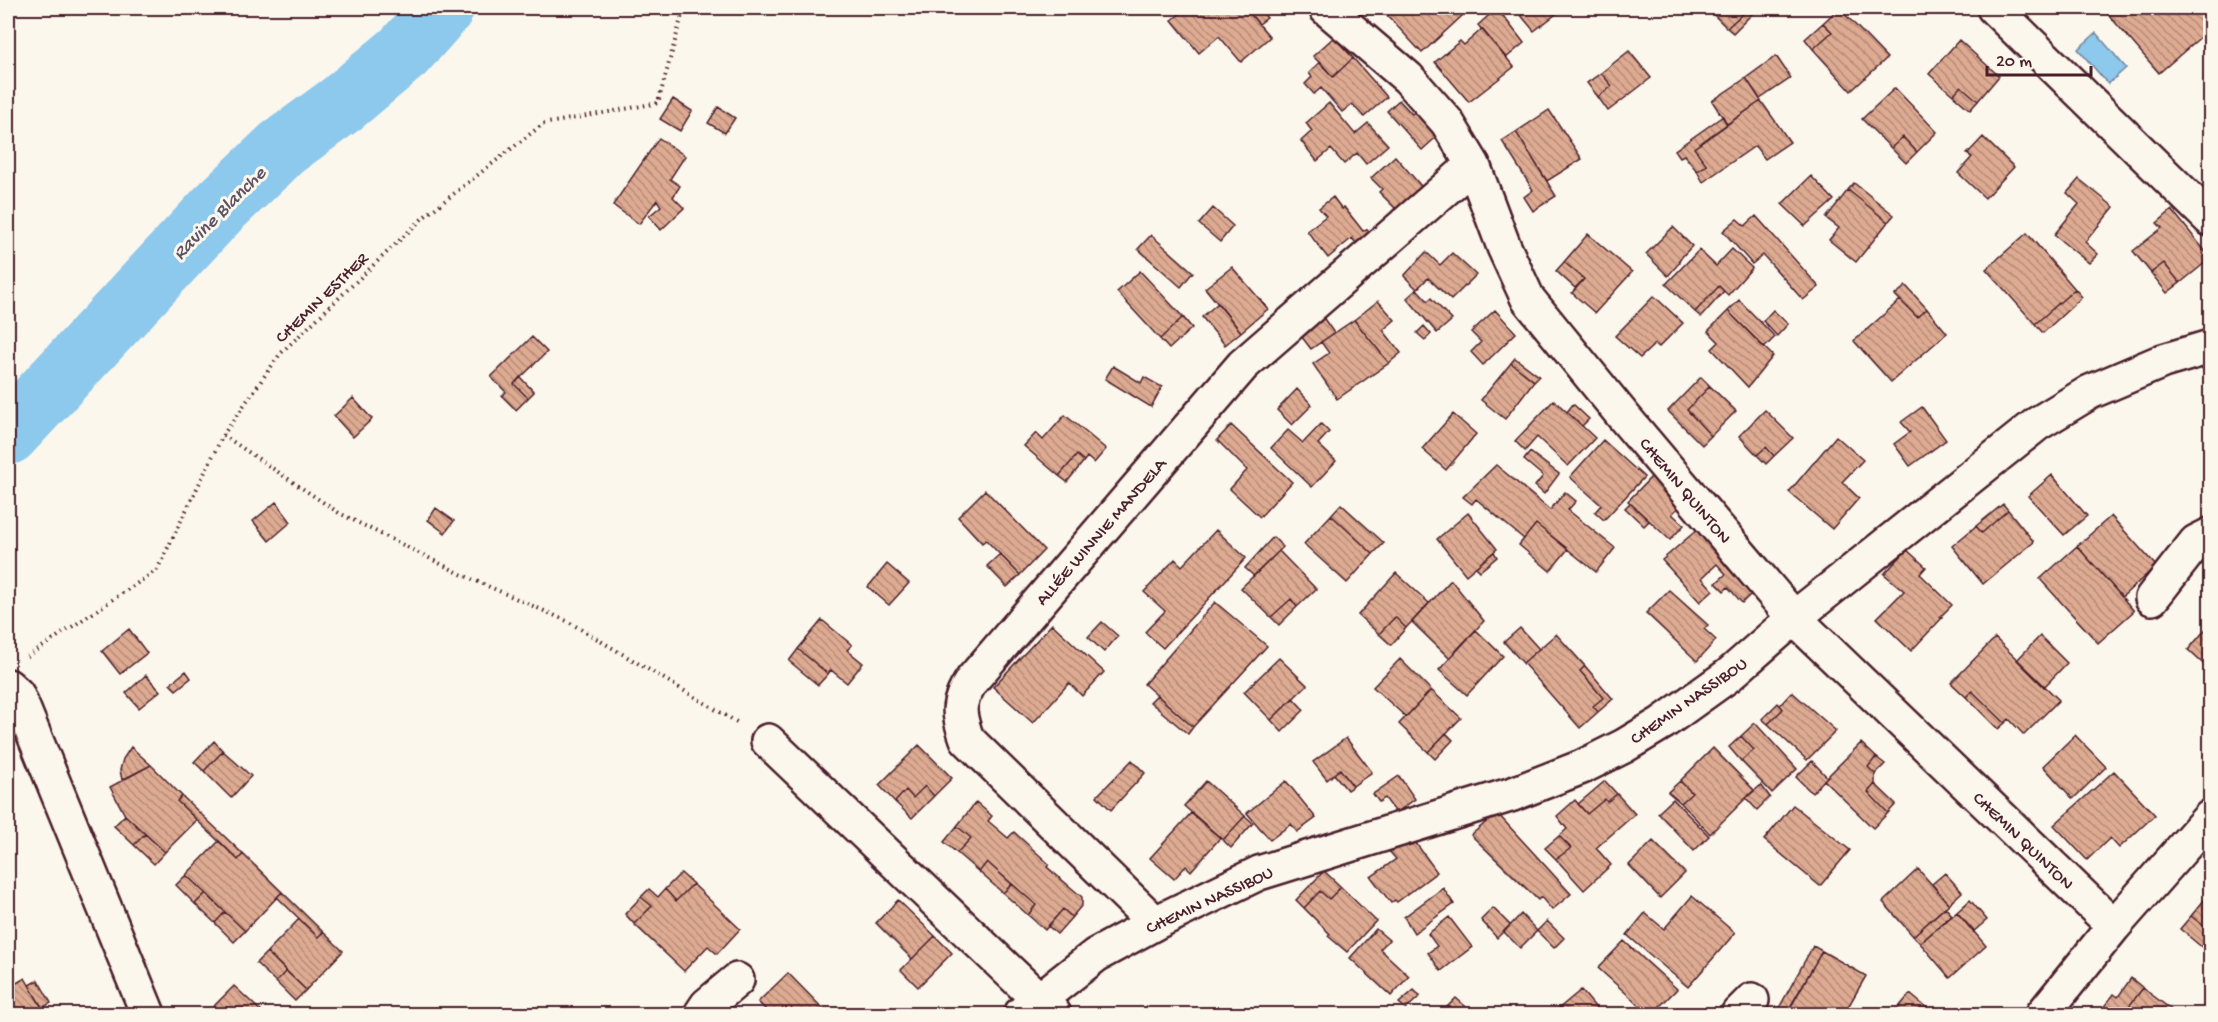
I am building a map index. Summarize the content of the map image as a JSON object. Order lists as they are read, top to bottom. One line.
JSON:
{"streets":{"street":["CHEMIN QUINTON","ALLÉE WINNIE MANDELA","CHEMIN NASSIBOU"],"path":["CHEMIN ESTHER"]},"crossings":[["CHEMIN QUINTON","ALLÉE WINNIE MANDELA"],["CHEMIN QUINTON","CHEMIN NASSIBOU"],["ALLÉE WINNIE MANDELA","CHEMIN NASSIBOU"]],"water":["Ravine Blanche"],"scale_bar":"20 m"}
